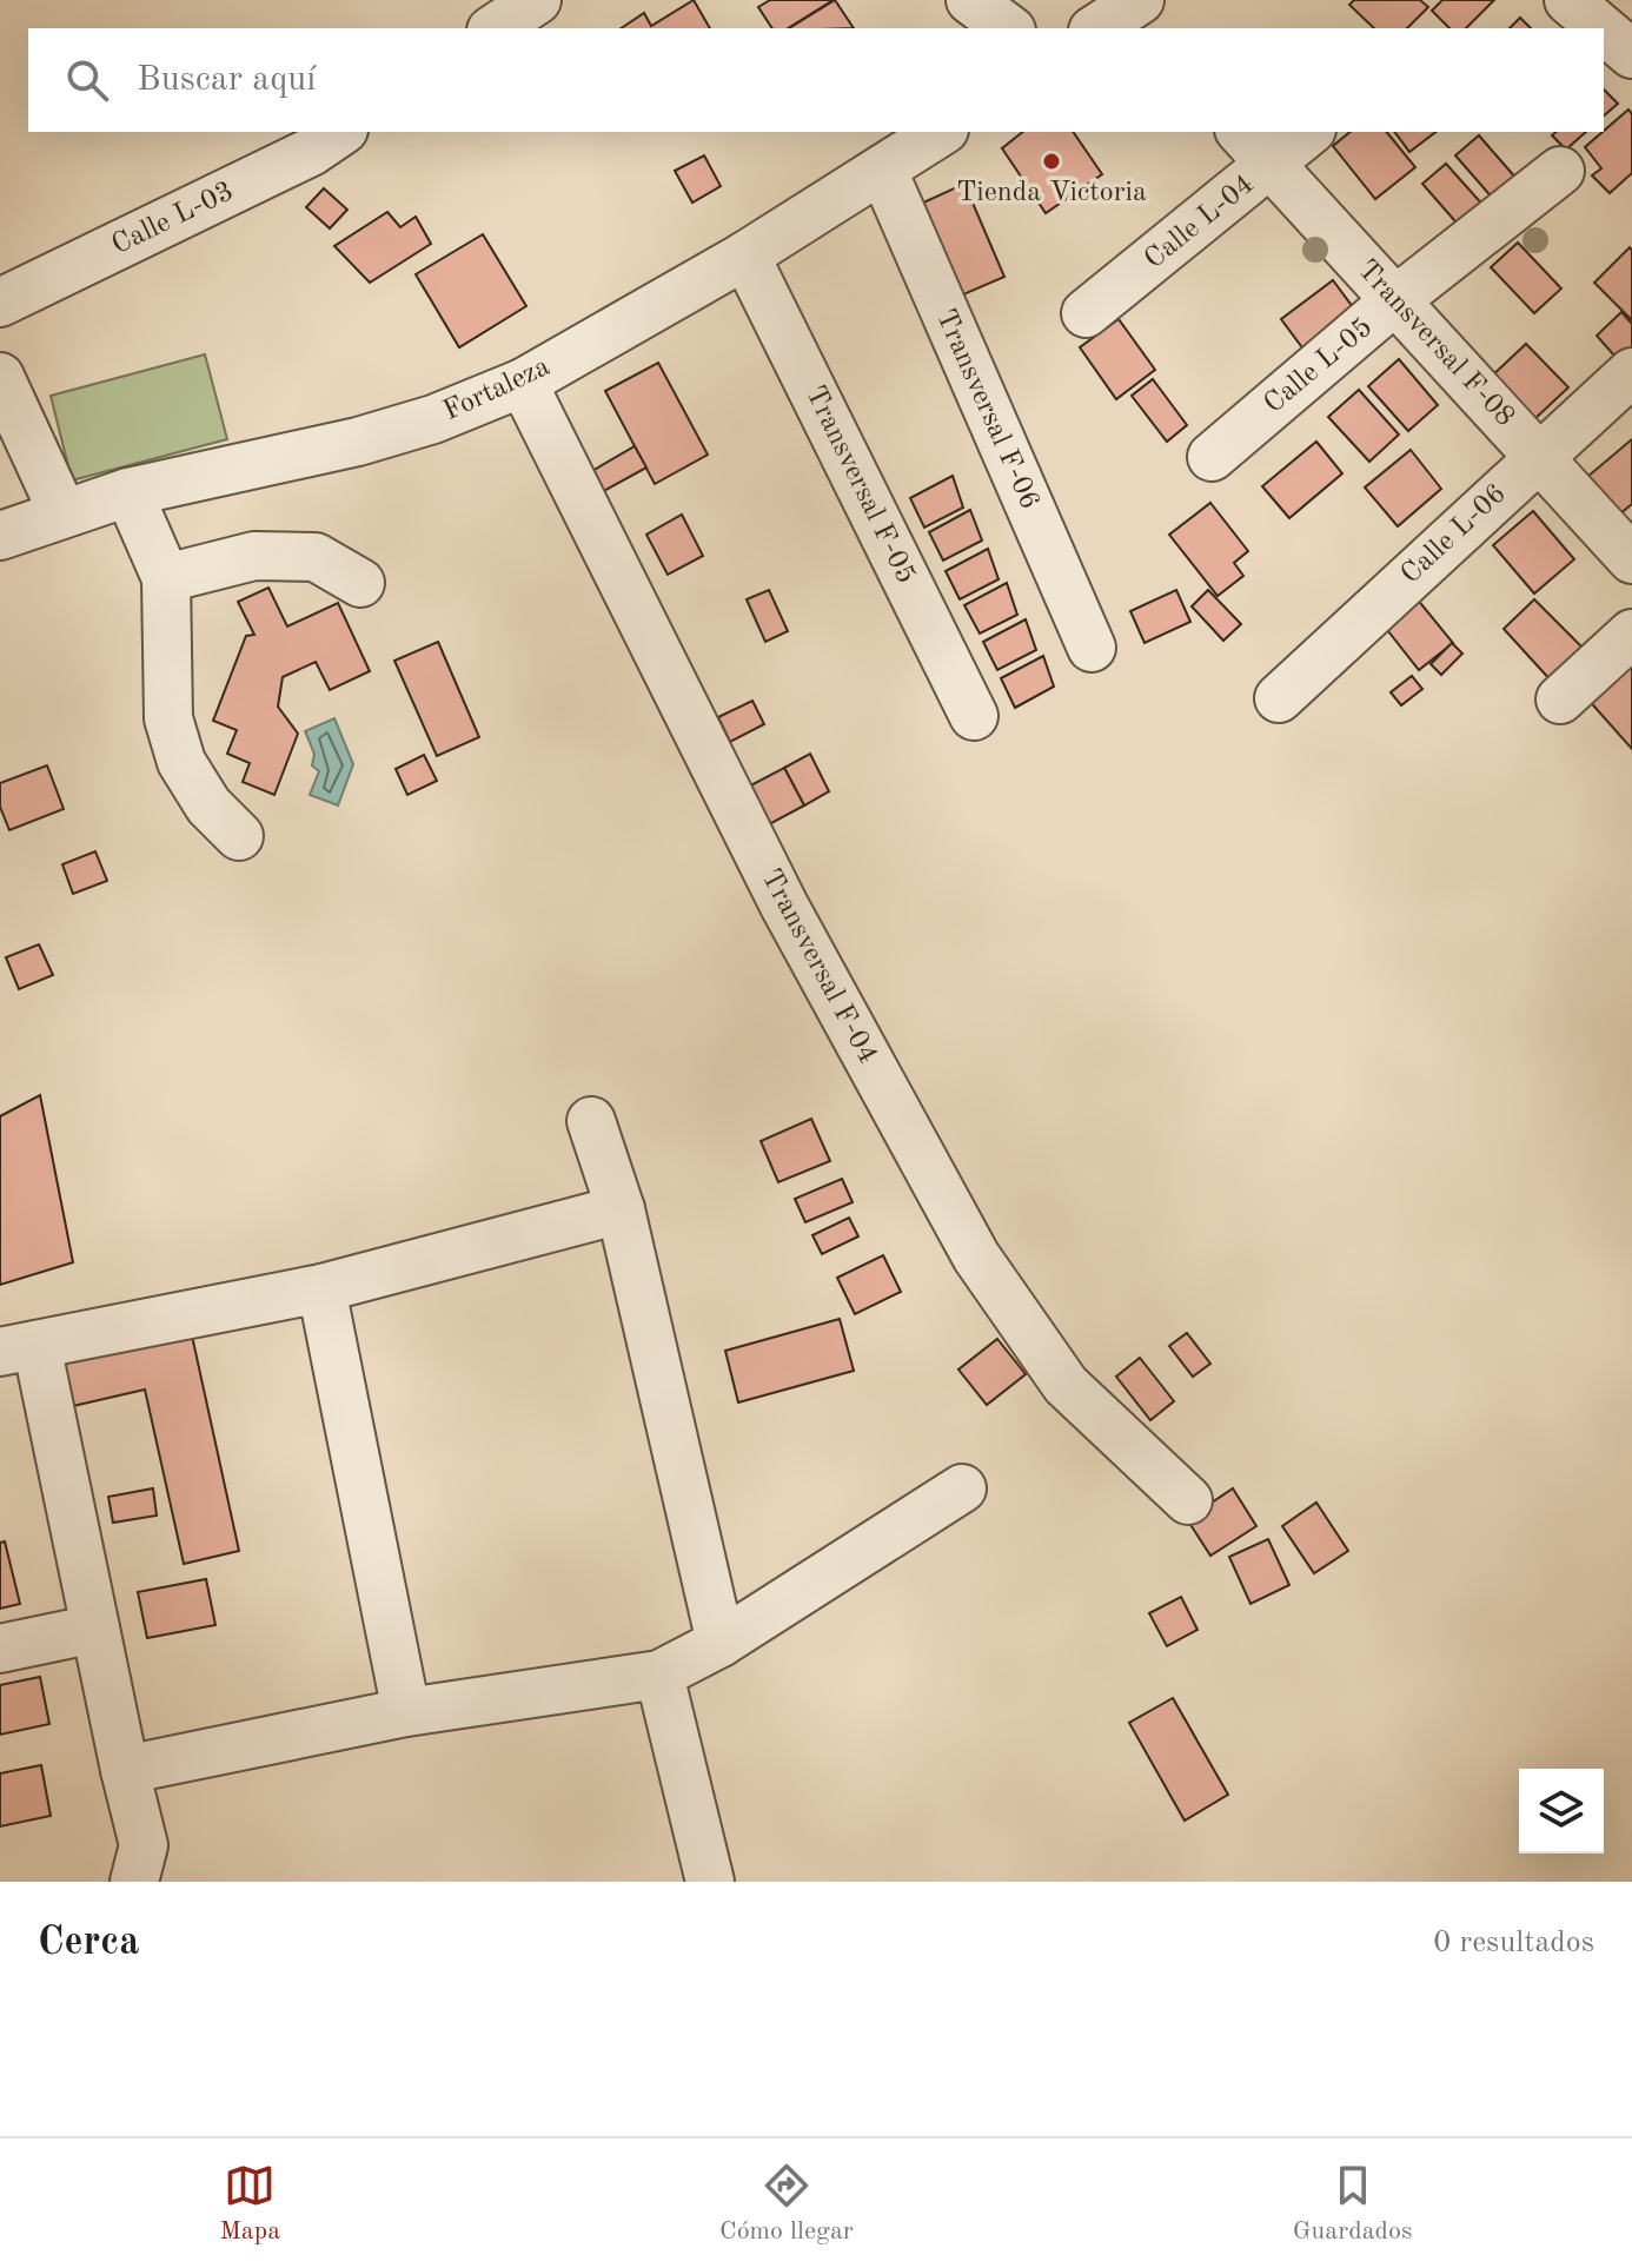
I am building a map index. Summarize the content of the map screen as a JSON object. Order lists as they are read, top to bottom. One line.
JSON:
{"streets":{"street":["Calle L-03","Calle L-04","Transversal F-08","Calle L-05","Fortaleza","Transversal F-06","Transversal F-05","Calle L-06","Transversal F-04"]},"crossings":[["Calle L-04","Transversal F-08"],["Transversal F-08","Calle L-05"],["Transversal F-08","Calle L-06"],["Fortaleza","Transversal F-06"],["Fortaleza","Transversal F-05"],["Fortaleza","Transversal F-04"]],"places":["Tienda Victoria"],"page":{"search":"Buscar aquí","heading":["Cerca","0 resultados"],"nav":["Mapa","Cómo llegar","Guardados"]}}
